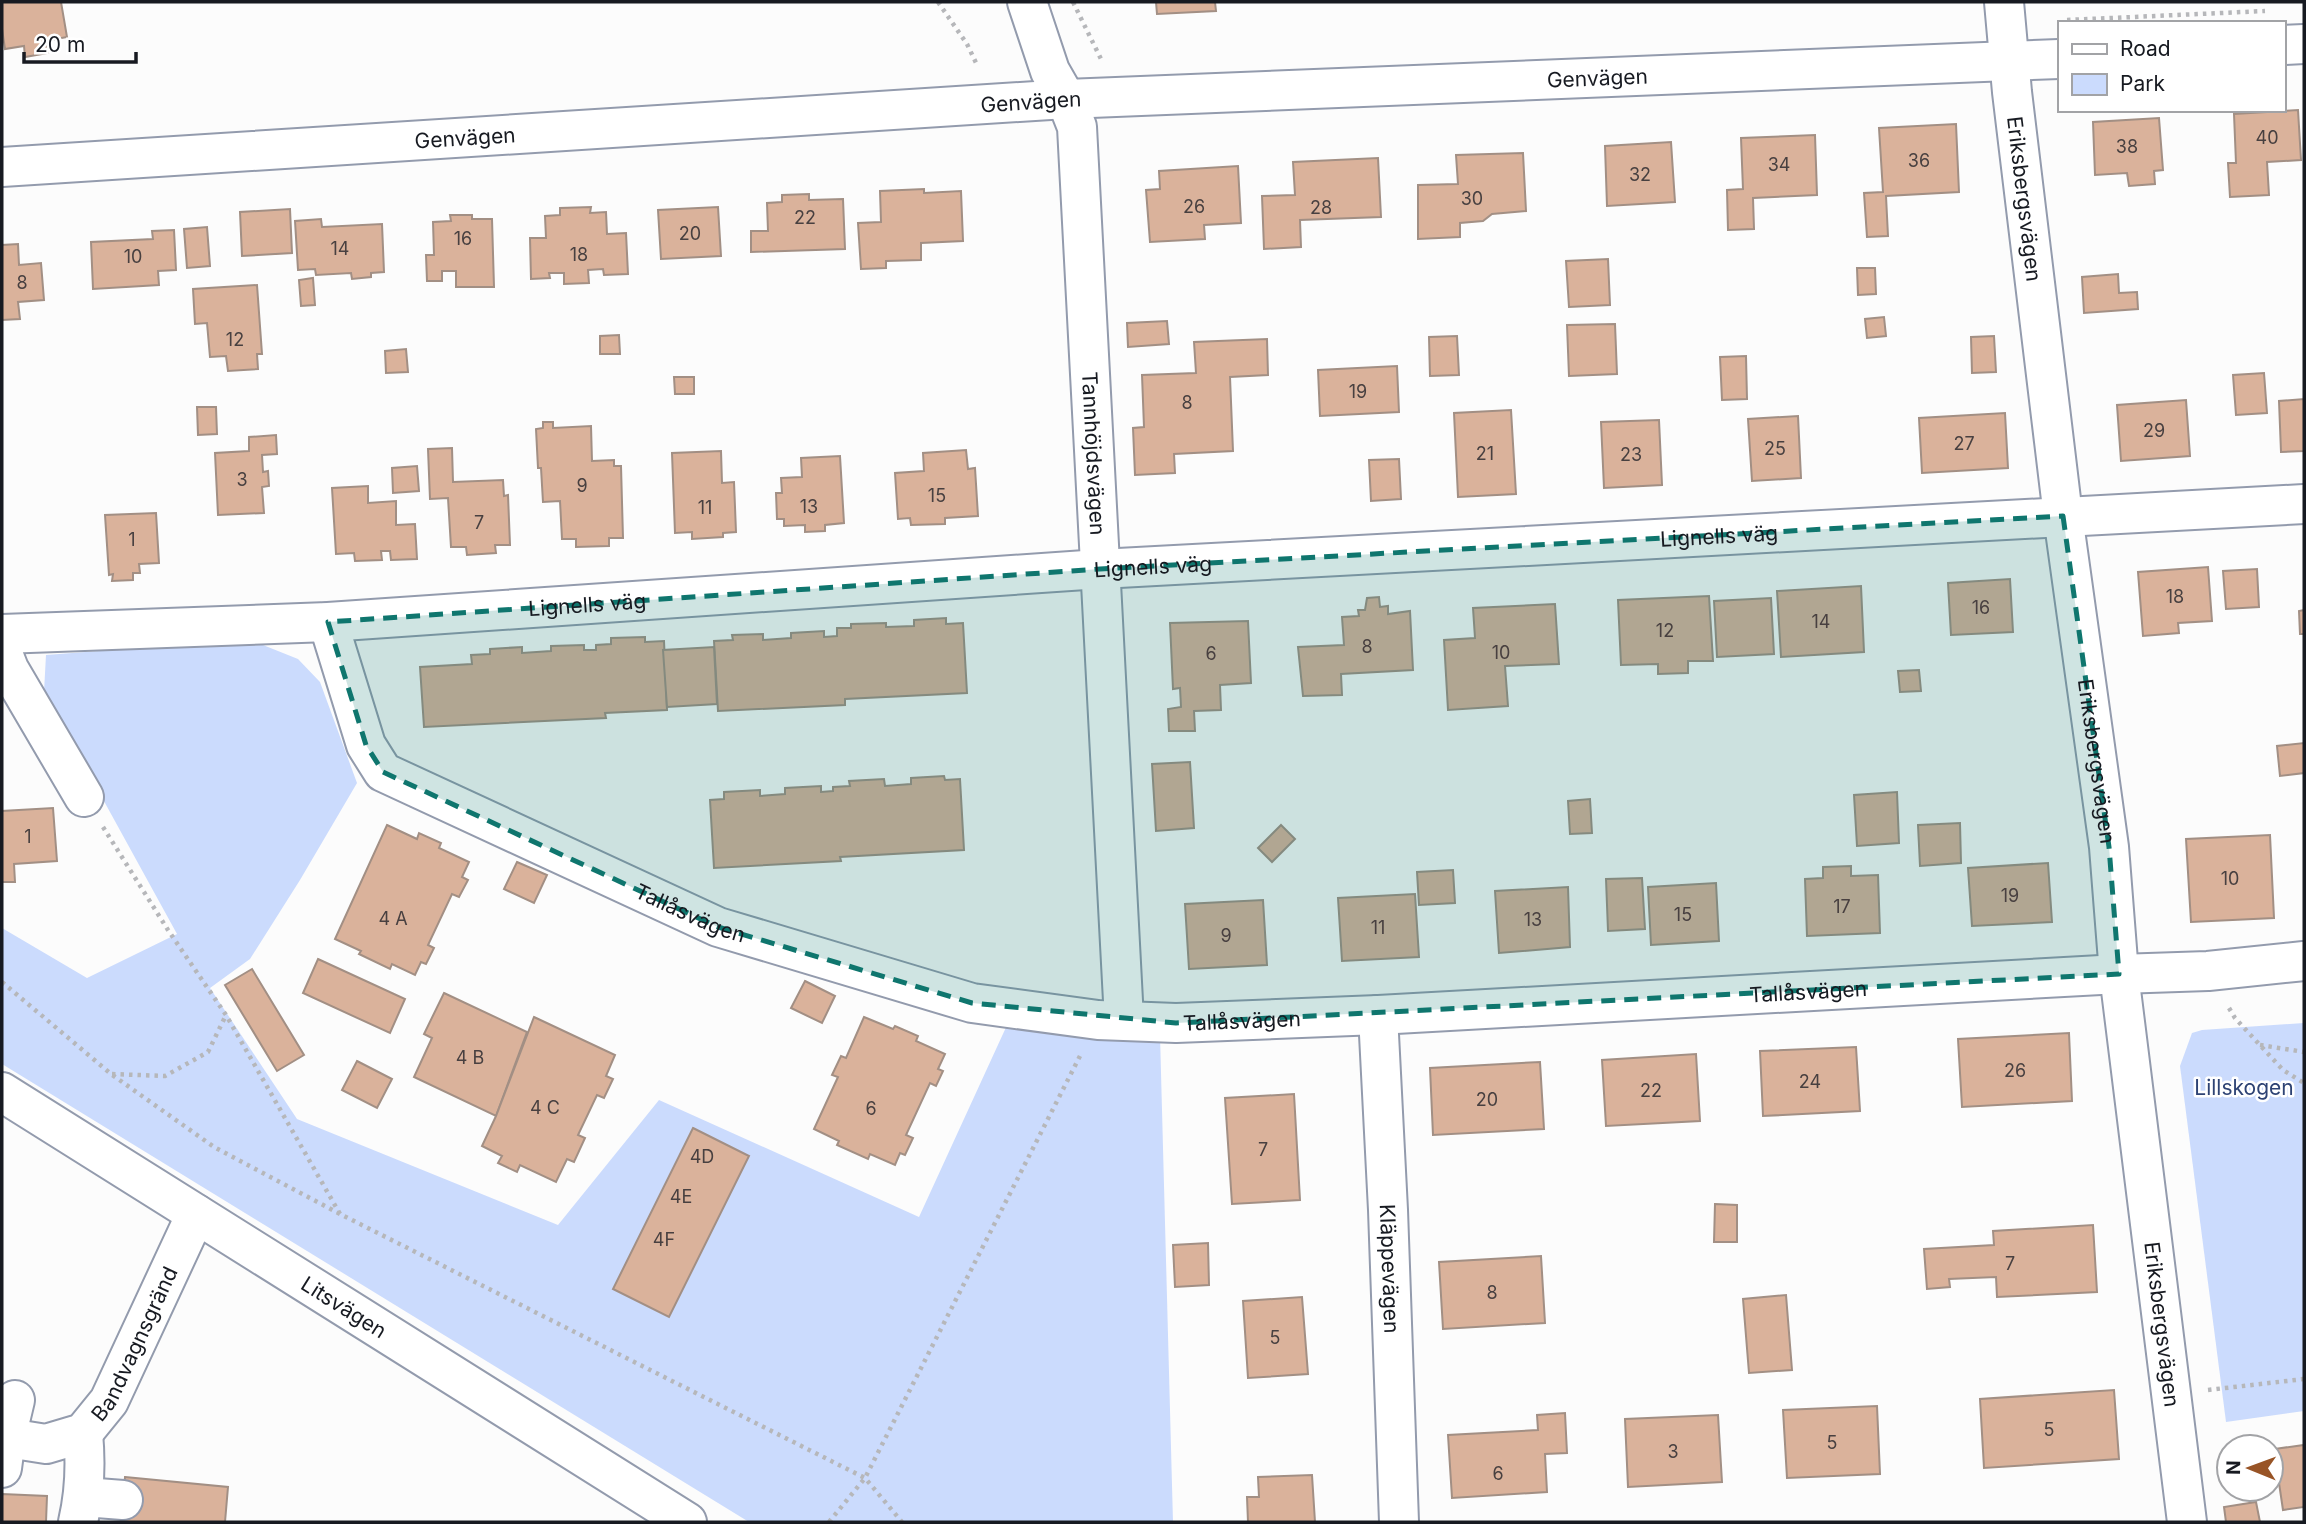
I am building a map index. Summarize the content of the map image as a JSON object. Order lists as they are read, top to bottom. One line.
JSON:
{"streets":{"street":["Genvägen","Eriksbergsvägen","Tannhöjdsvägen","Lignells väg","Tallåsvägen","Kläppevägen","Litsvägen","Bandvagnsgränd"]},"crossings":[["Genvägen","Eriksbergsvägen"],["Genvägen","Tannhöjdsvägen"],["Eriksbergsvägen","Lignells väg"],["Eriksbergsvägen","Tallåsvägen"],["Tannhöjdsvägen","Lignells väg"],["Tannhöjdsvägen","Tallåsvägen"],["Lignells väg","Tallåsvägen"],["Tallåsvägen","Kläppevägen"],["Litsvägen","Bandvagnsgränd"]],"parks":["Lillskogen"],"house_numbers":["40","38","36","34","32","30","26","28","22","20","16","14","18","10","8","12","19","8","29","27","25","21","23","3","9","15","13","11","7","1","18","16","14","12","8","10","6","1","10","19","17","15","4 A","13","11","9","4 B","26","24","22","20","4 C","6","7","4D","4E","4F","7","8","5","5","5","3","6"],"legend":["Road","Park"],"scale_bar":"20 m","north":"left"}
